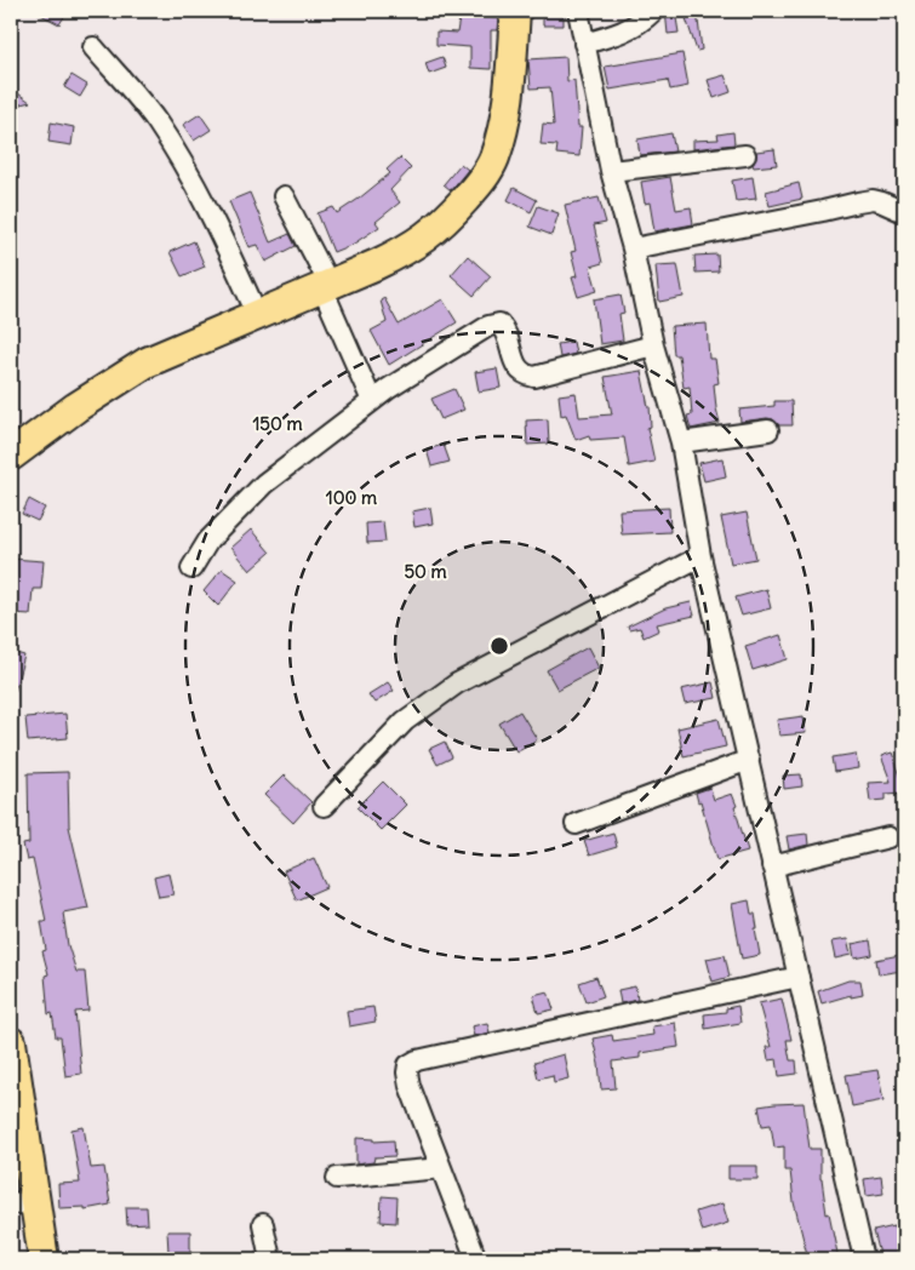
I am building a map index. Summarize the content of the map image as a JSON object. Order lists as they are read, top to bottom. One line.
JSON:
{"rings":["150 m","100 m","50 m"]}
